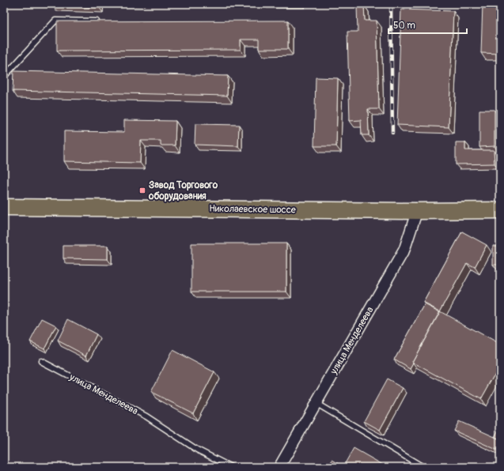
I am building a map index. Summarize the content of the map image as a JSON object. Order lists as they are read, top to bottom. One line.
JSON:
{"streets":{"main road":["Николаевское шоссе"],"street":["улица Менделеева"]},"crossings":[["Николаевское шоссе","улица Менделеева"]],"places":{"transit":["Завод Торгового оборудования"]},"scale_bar":"50 m"}
